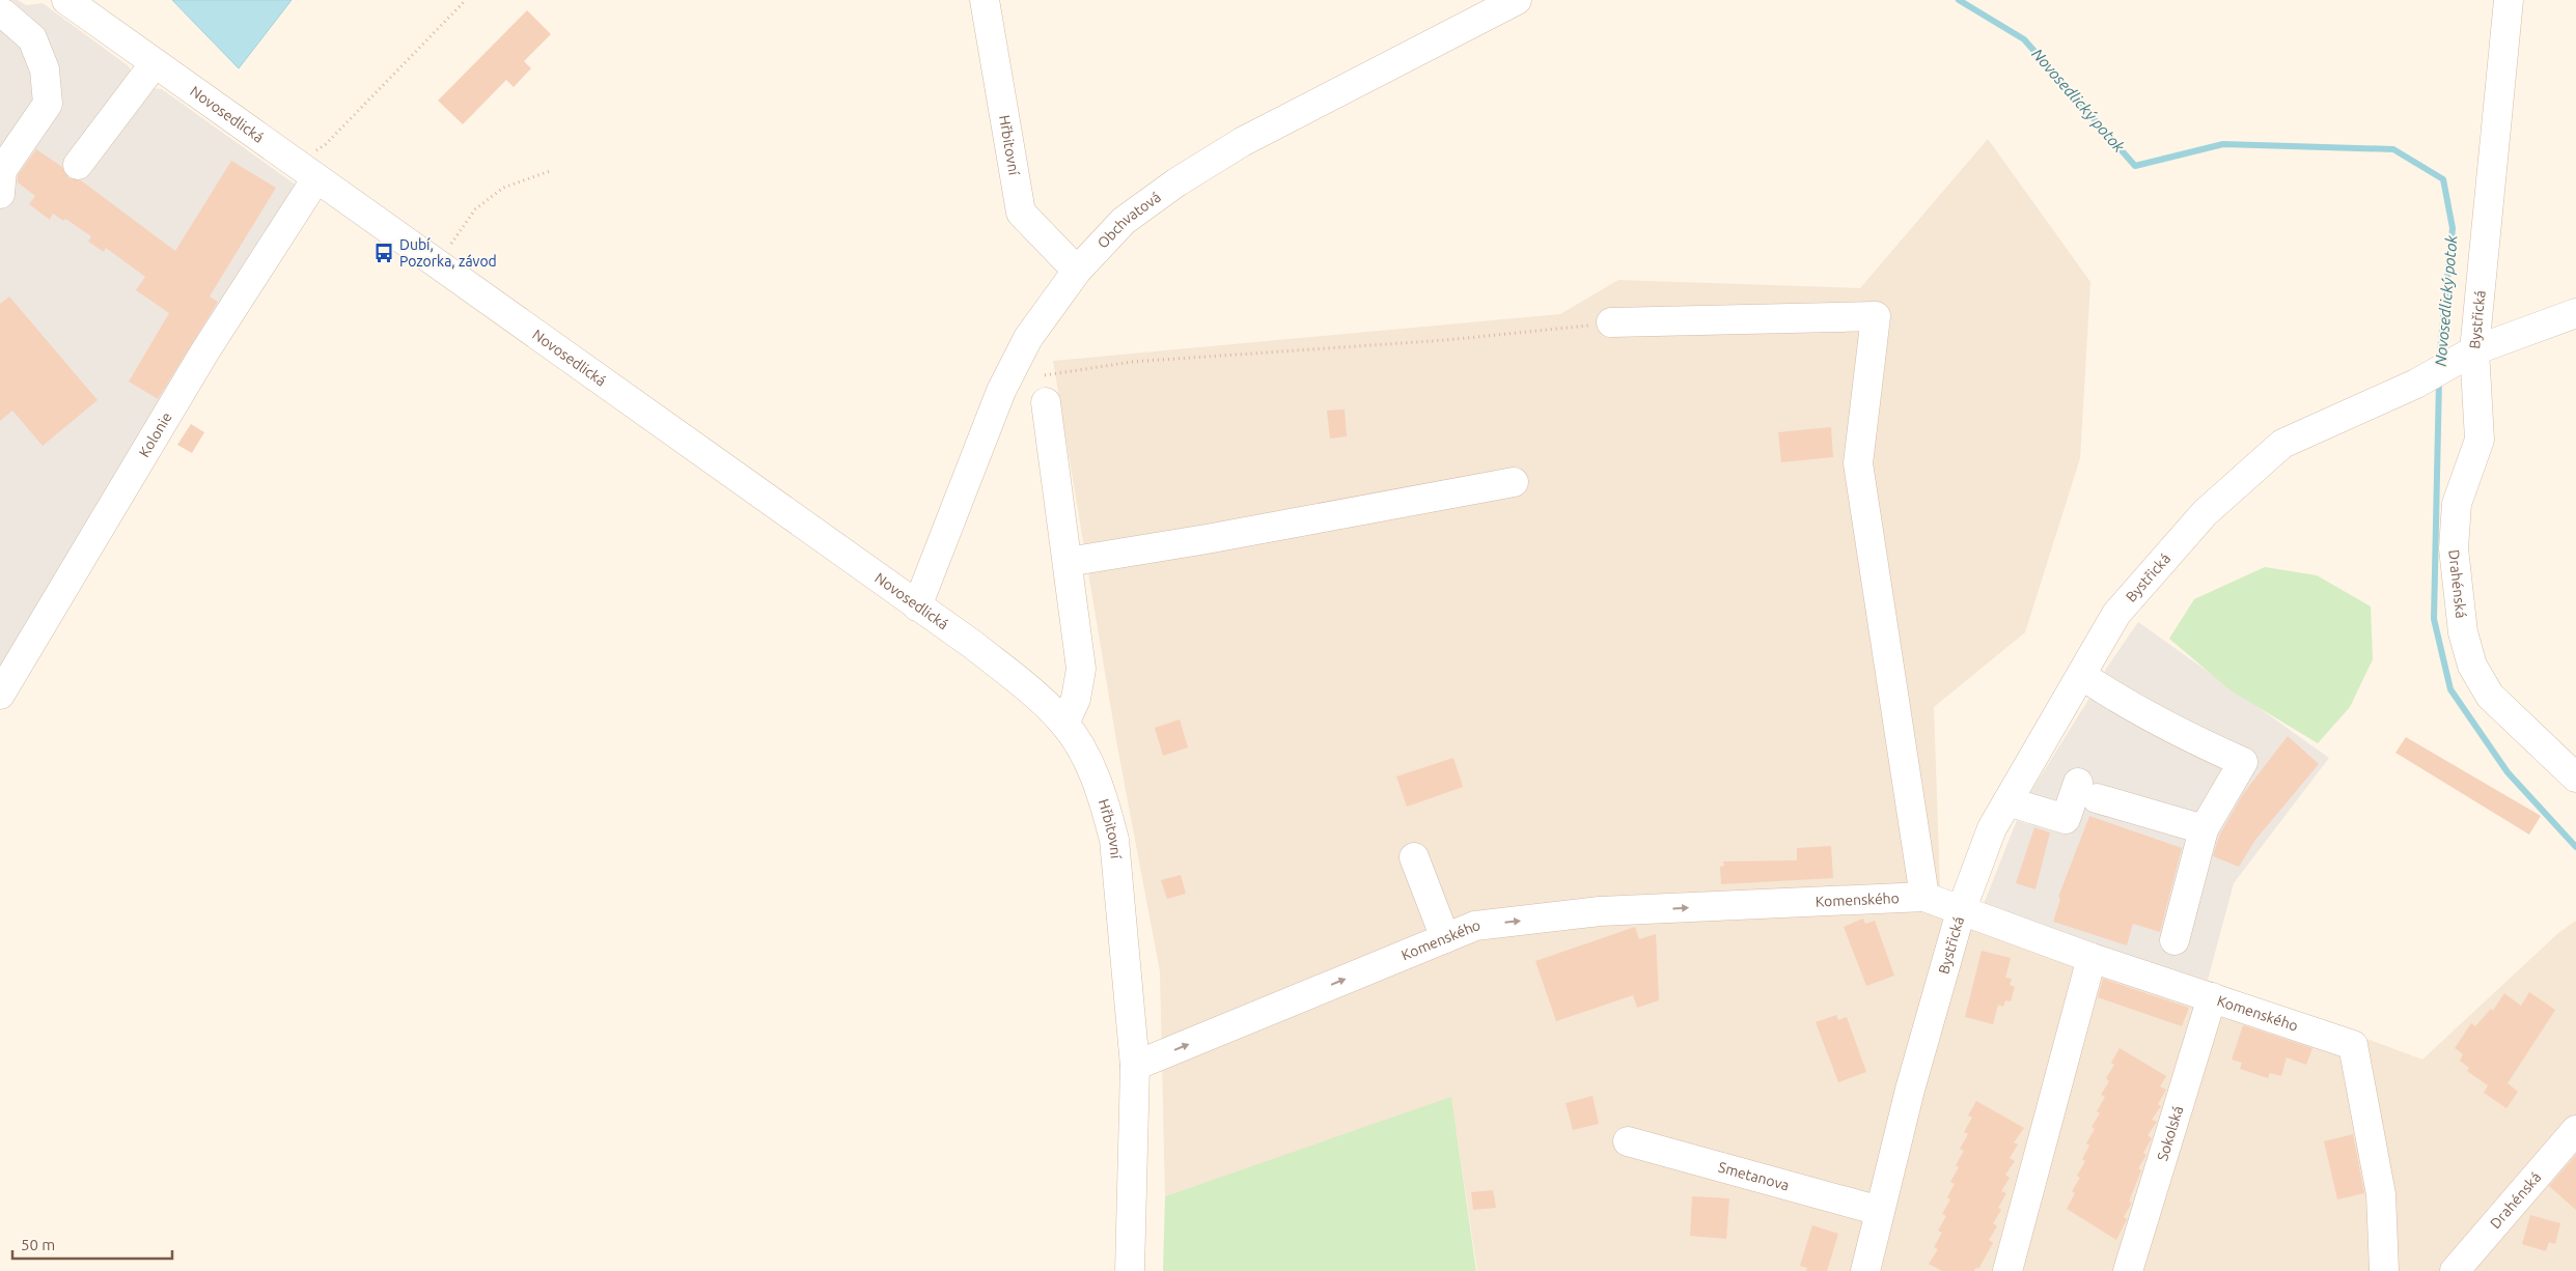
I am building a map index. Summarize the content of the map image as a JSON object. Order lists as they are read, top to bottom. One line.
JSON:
{"streets":{"street":["Novosedlická","Hřbitovní","Obchvatová","Bystřická","Kolonie","Drahénská","Komenského","Sokolská","Smetanova"]},"crossings":[["Novosedlická","Hřbitovní"],["Novosedlická","Obchvatová"],["Novosedlická","Kolonie"],["Hřbitovní","Obchvatová"],["Hřbitovní","Komenského"],["Bystřická","Drahénská"],["Bystřická","Komenského"],["Bystřická","Smetanova"],["Komenského","Sokolská"]],"one_way":["Komenského"],"water":["Novosedlický potok"],"places":{"bus stop":["Dubí, Pozorka, závod"]},"scale_bar":"50 m"}
